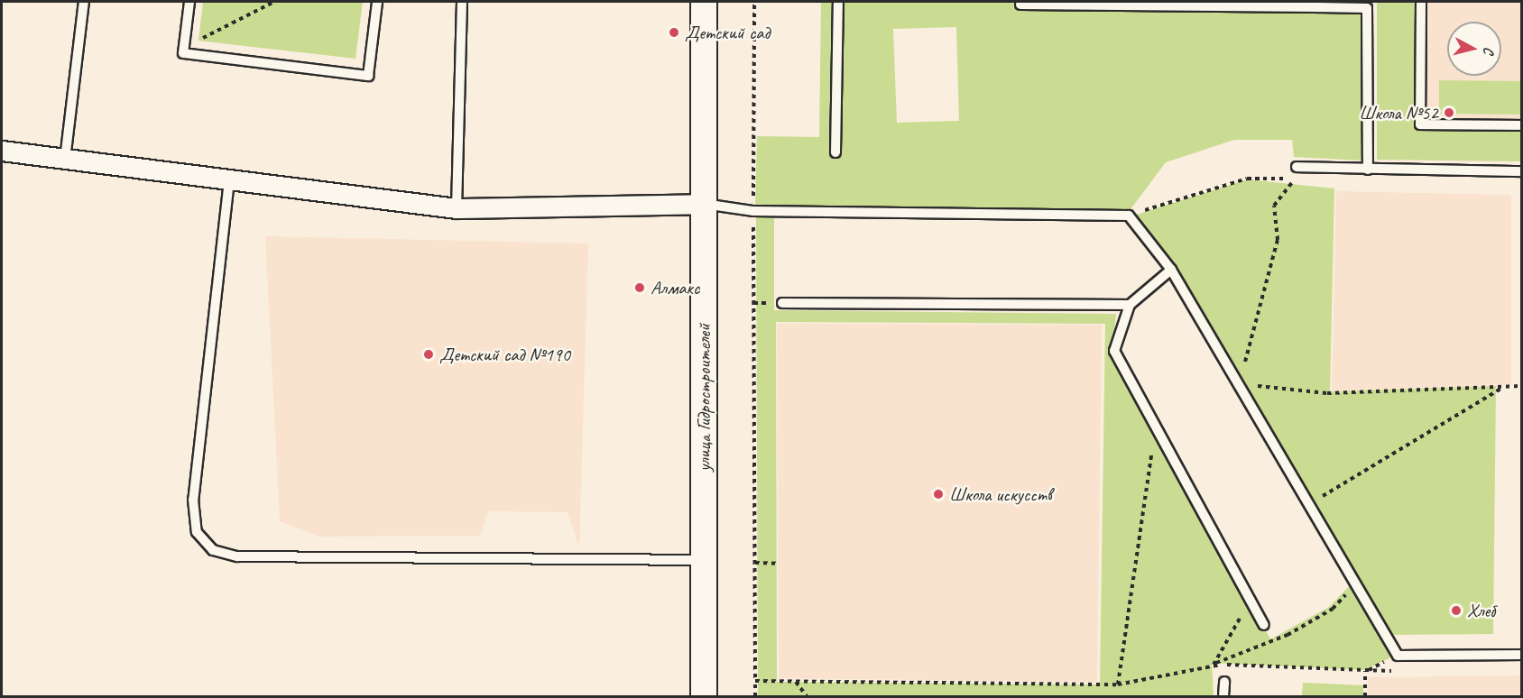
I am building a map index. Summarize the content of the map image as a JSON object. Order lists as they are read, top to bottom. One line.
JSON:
{"streets":{"street":["улица Гидростроителей"]},"places":["Детский сад","Школа №52","Алмакс","Детский сад №190","Школа искусств","Хлеб"],"north":"right"}
